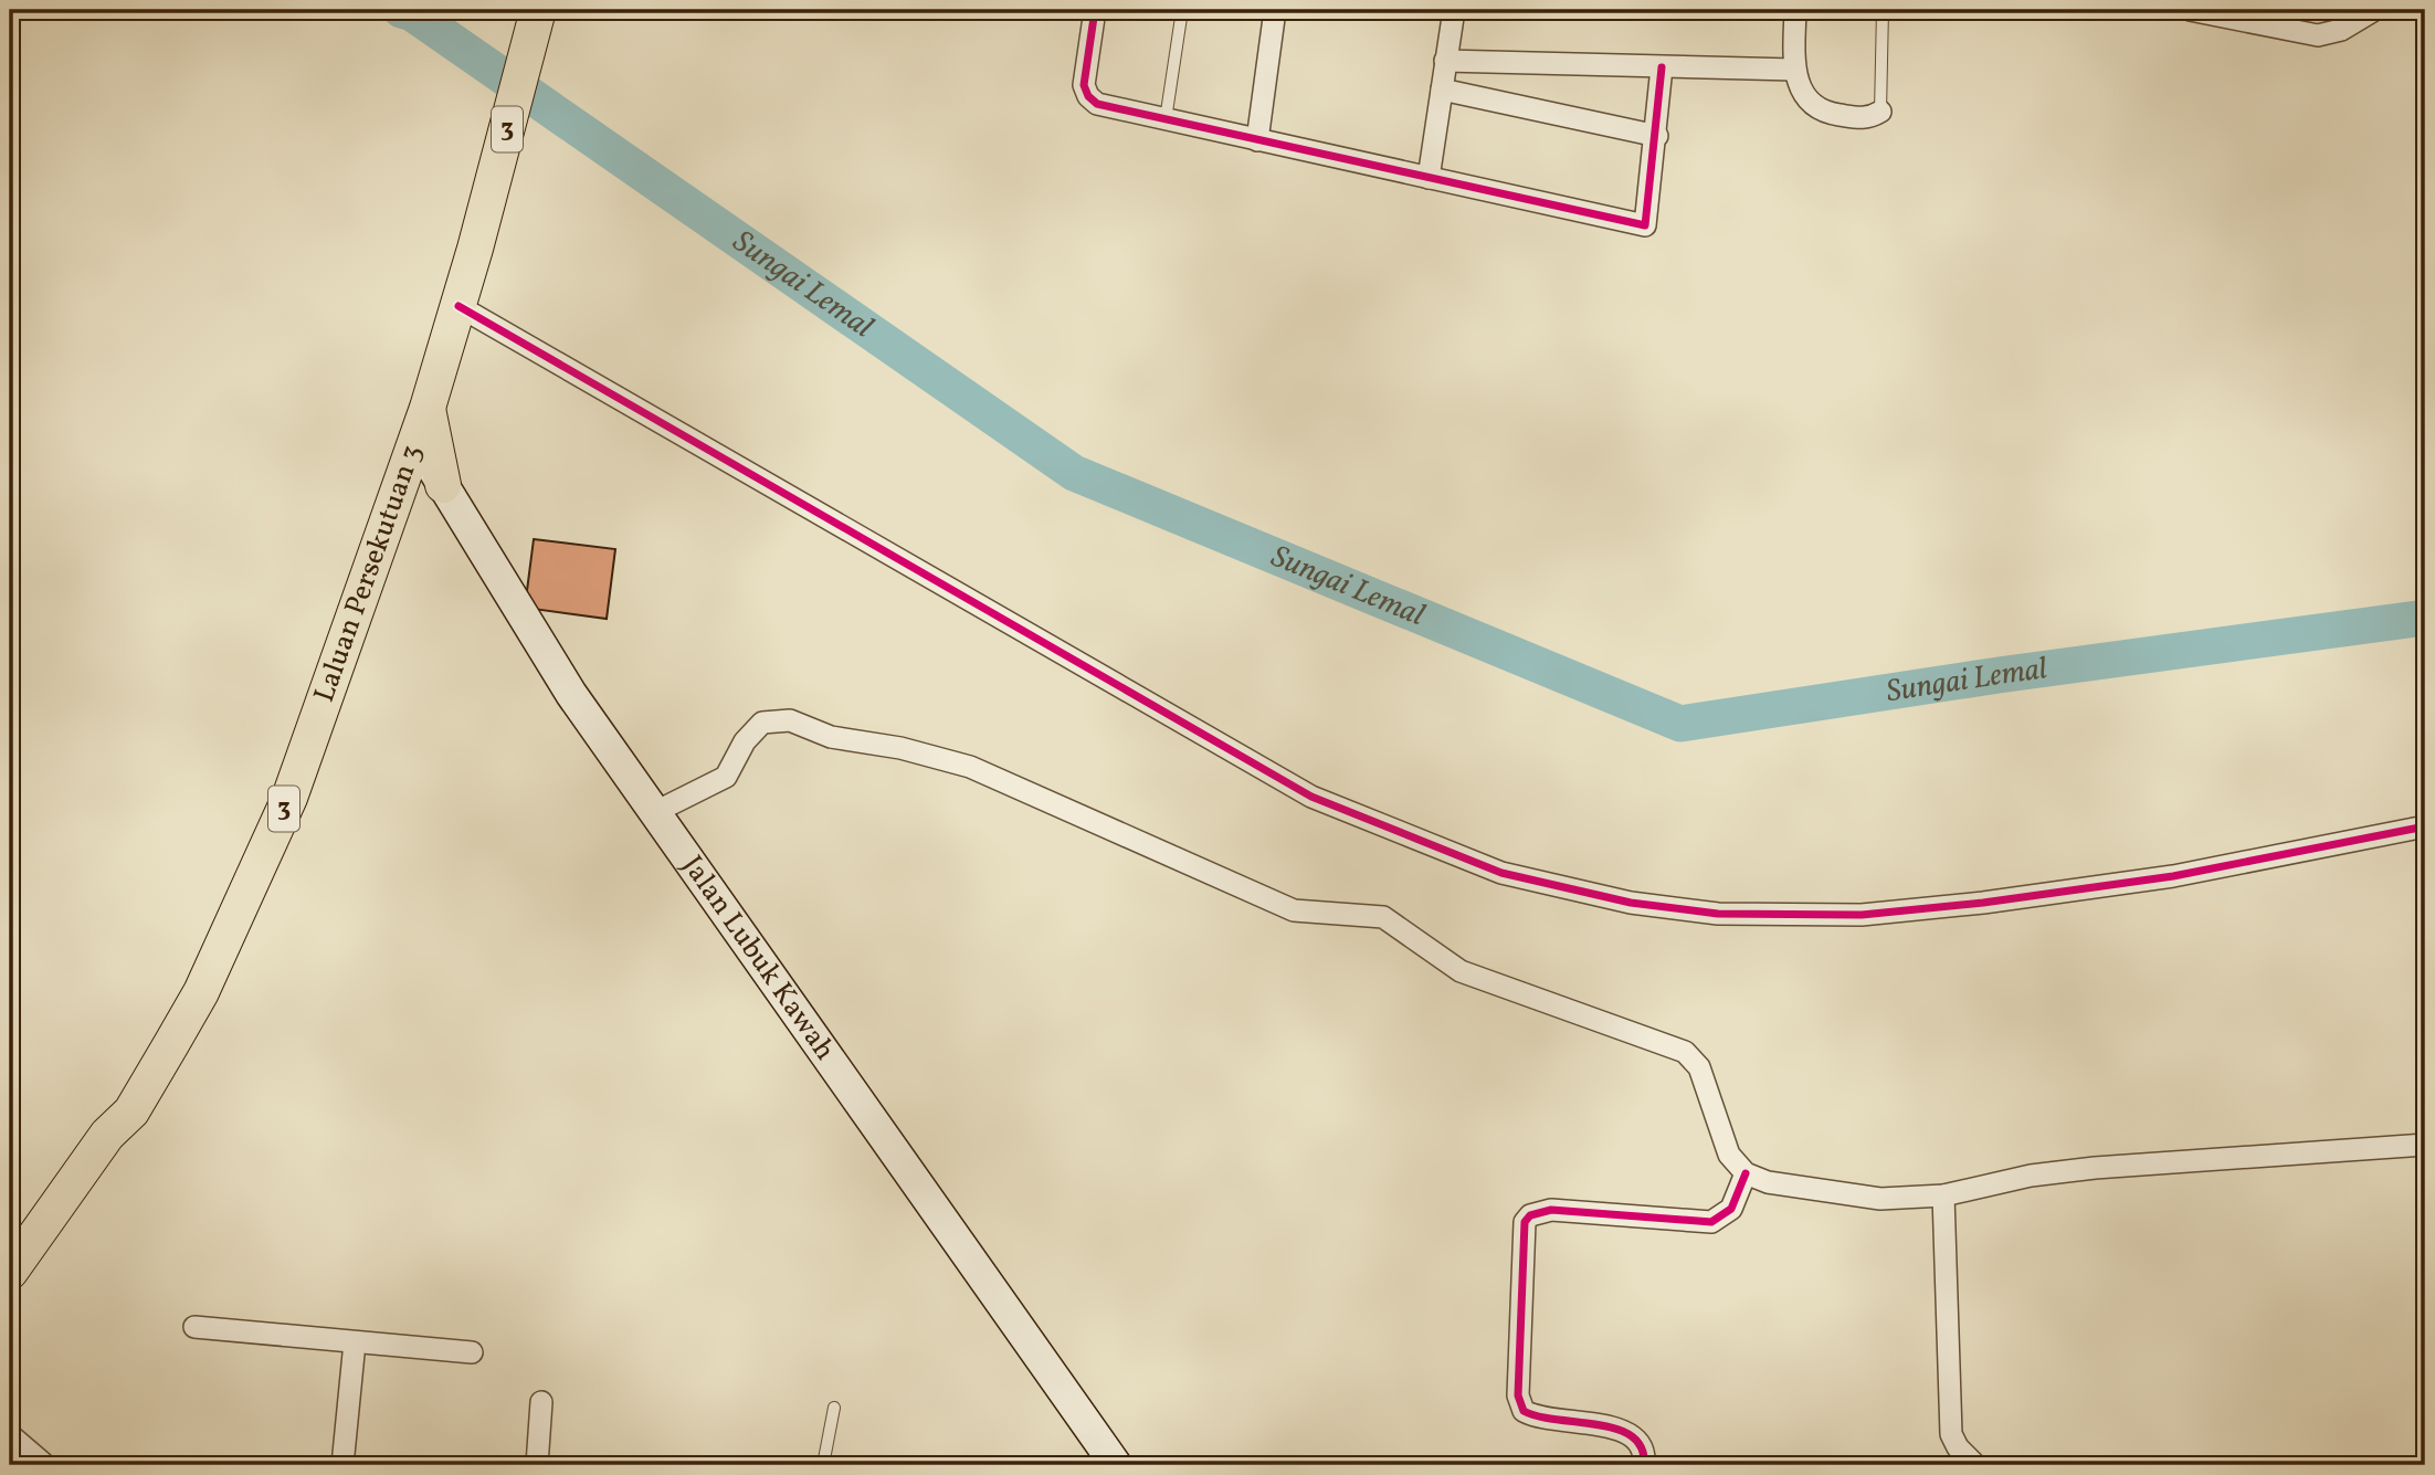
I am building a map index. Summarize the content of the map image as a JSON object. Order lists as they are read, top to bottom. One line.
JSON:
{"streets":{"highway":["3","Laluan Persekutuan 3"],"main road":["Jalan Lubuk Kawah"]},"water":["Sungai Lemal"]}
